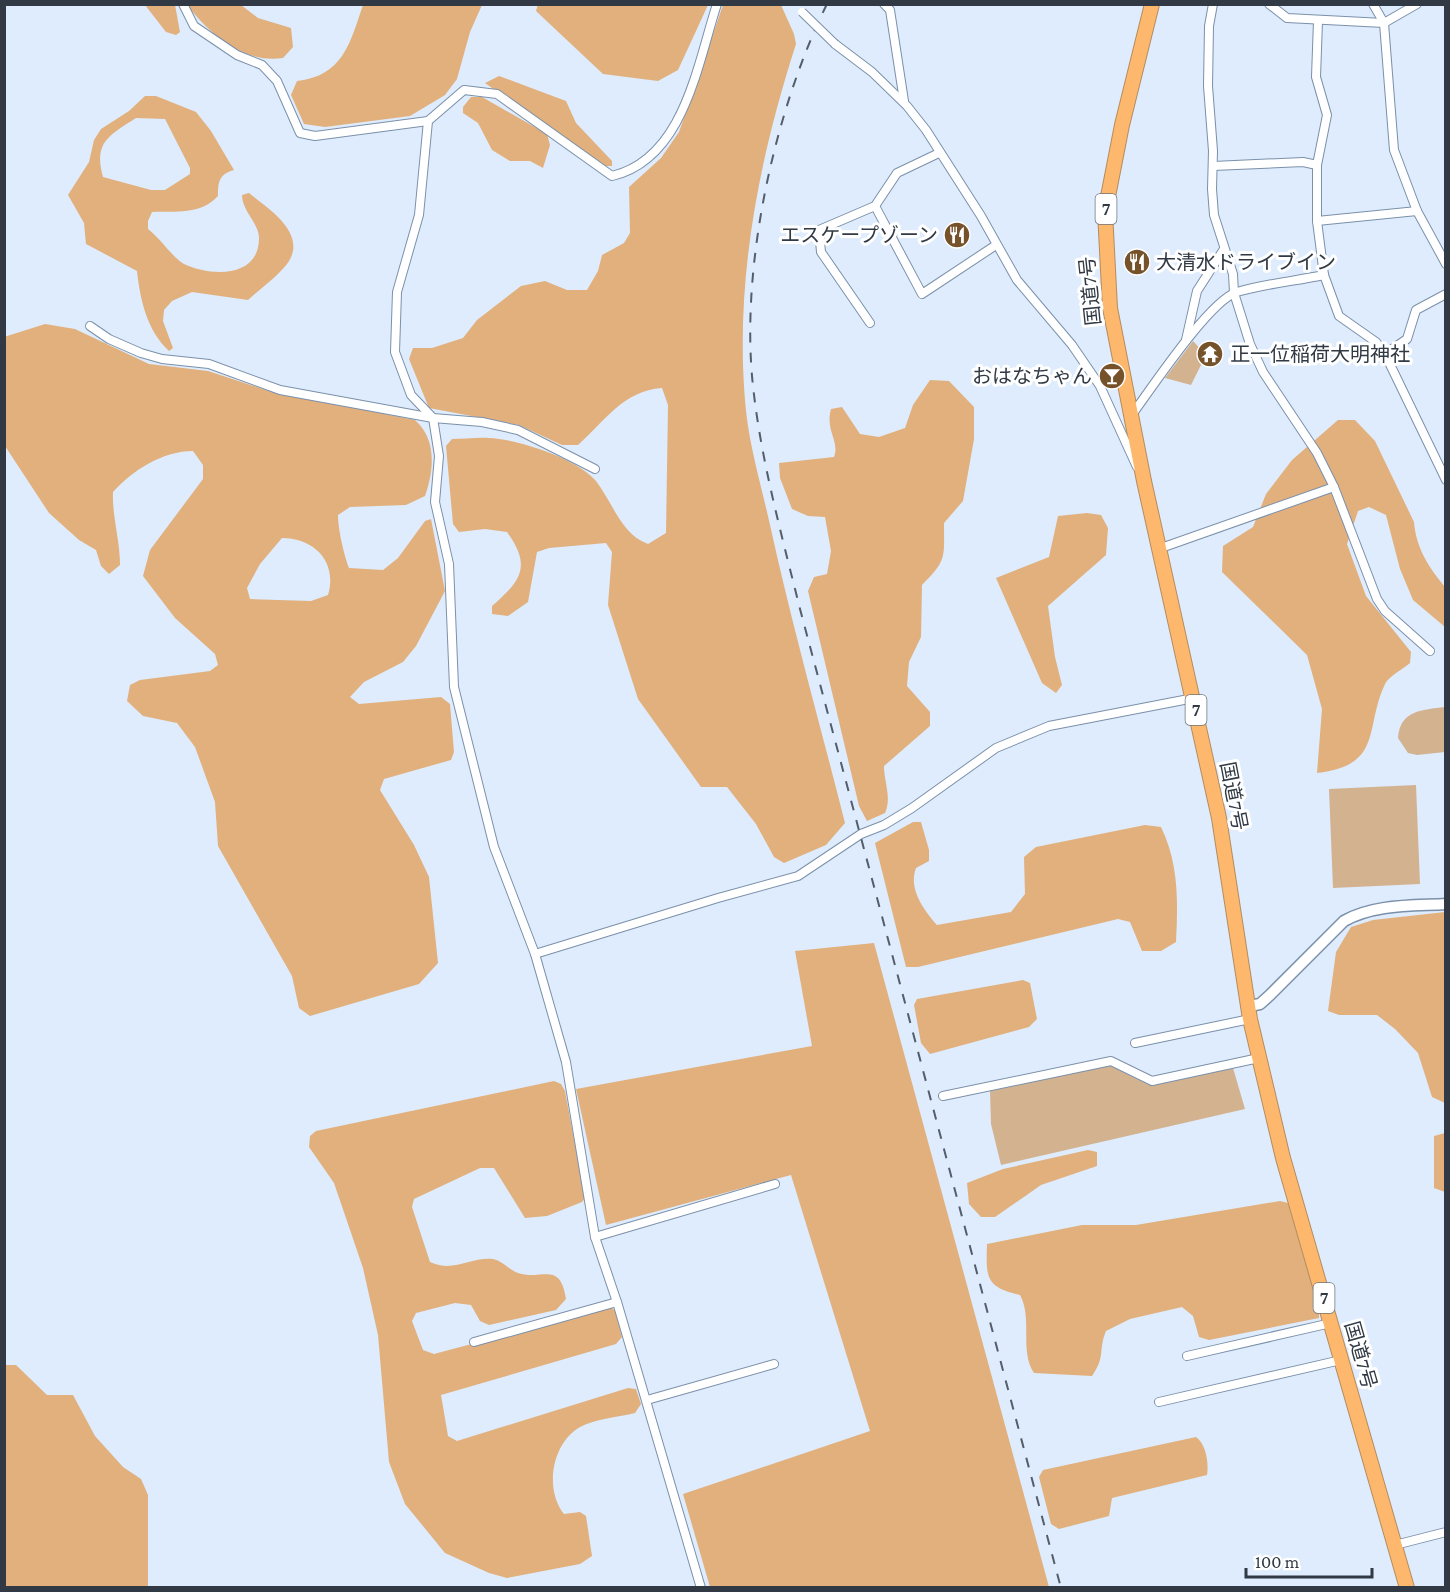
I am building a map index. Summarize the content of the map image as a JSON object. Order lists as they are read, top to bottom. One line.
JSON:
{"streets":{"highway":["7","国道7号"]},"places":{"restaurant":["エスケープゾーン","大清水ドライブイン"],"temple":["正一位稲荷大明神社"],"bar":["おはなちゃん"]},"scale_bar":"100 m"}
